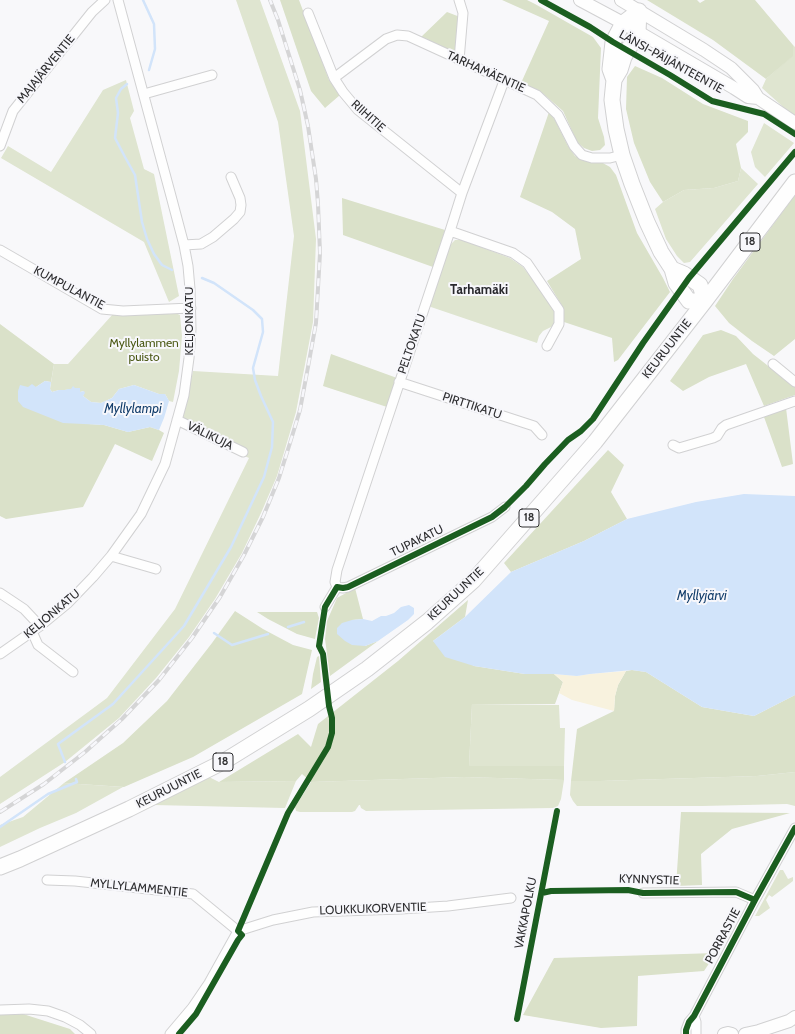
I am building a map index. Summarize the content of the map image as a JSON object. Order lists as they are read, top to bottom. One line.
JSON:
{"streets":{"highway":["18","KEURUUNTIE"],"main road":["LÄNSI-PÄIJÄNTEENTIE"],"street":["MAJAJÄRVENTIE","TARHAMÄENTIE","RIIHITIE","KUMPULANTIE","KELJONKATU","PELTOKATU","PIRTTIKATU","VÄLIKUJA","TUPAKATU","KYNNYSTIE","MYLLYLAMMENTIE","LOUKKUKORVENTIE","PORRASTIE"],"cycle path":["VAKKAPOLKU"]},"crossings":[["TARHAMÄENTIE","RIIHITIE"],["TARHAMÄENTIE","PELTOKATU"],["RIIHITIE","PELTOKATU"],["KUMPULANTIE","KELJONKATU"],["KELJONKATU","VÄLIKUJA"],["PELTOKATU","PIRTTIKATU"],["PELTOKATU","TUPAKATU"],["KYNNYSTIE","PORRASTIE"],["MYLLYLAMMENTIE","LOUKKUKORVENTIE"]],"districts":["Tarhamäki"],"water":["Myllylampi","Myllyjärvi"],"parks":["Myllylammen puisto"]}
